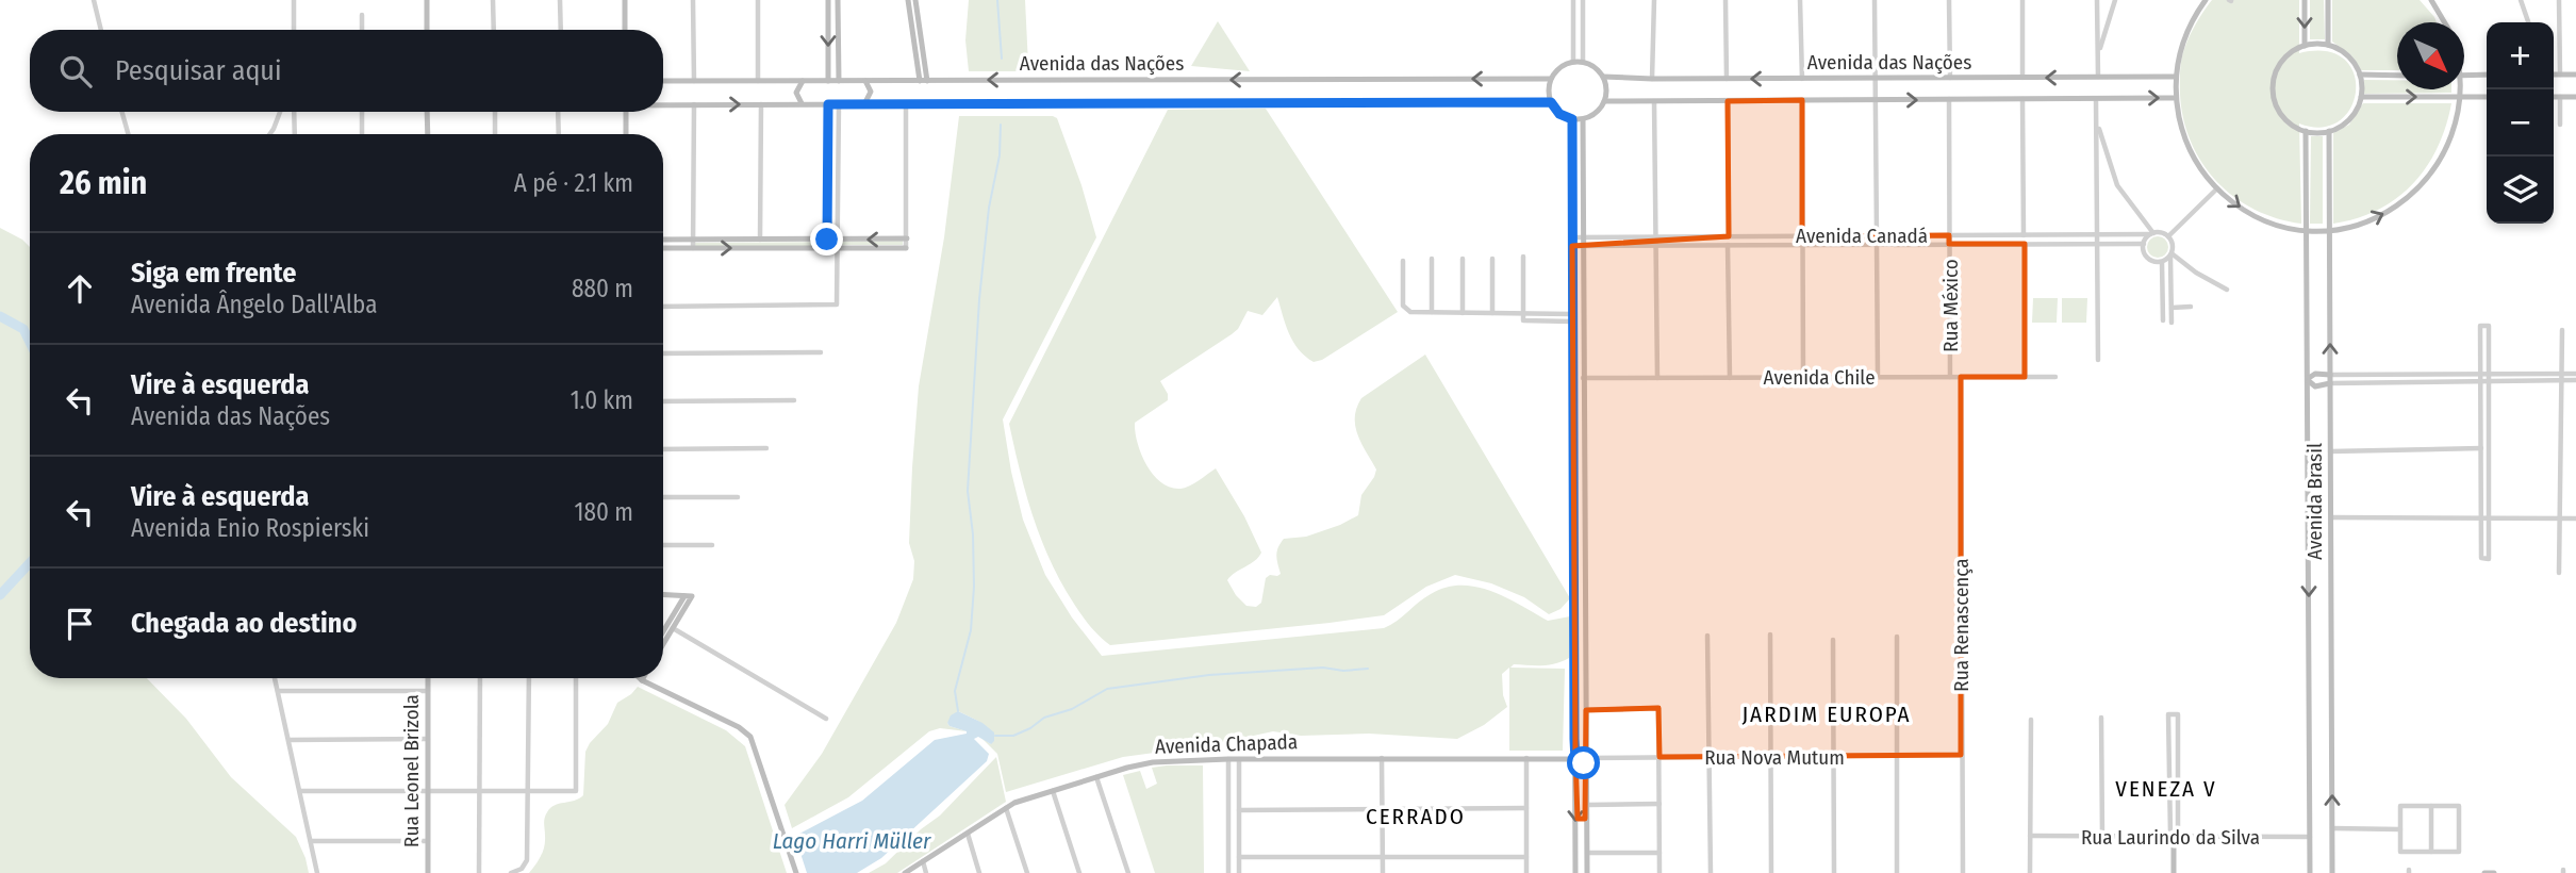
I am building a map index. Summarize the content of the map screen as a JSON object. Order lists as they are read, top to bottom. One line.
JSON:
{"streets":{"main road":["Avenida das Nações","Avenida Brasil","Avenida Chapada","Rua Leonel Brizola"],"street":["Avenida Canadá","Rua México","Avenida Chile","Rua Renascença","Rua Nova Mutum","Rua Laurindo da Silva"]},"crossings":[["Avenida das Nações","Rua México"],["Avenida Canadá","Rua México"],["Rua México","Avenida Chile"],["Avenida Chile","Rua Renascença"],["Avenida Brasil","Rua Laurindo da Silva"],["Rua Renascença","Rua Nova Mutum"],["Avenida Chapada","Rua Nova Mutum"]],"districts":["JARDIM EUROPA","VENEZA V","CERRADO"],"water":["Lago Harri Müller"],"north":"bottom right","page":{"map_buttons":["+","−"],"search":"Pesquisar aqui","heading":["26 min","A pé · 2.1 km"],"list":[["Siga em frente","Avenida Ângelo Dall'Alba","880 m"],["Vire à esquerda","Avenida das Nações","1.0 km"],["Vire à esquerda","Avenida Enio Rospierski","180 m"],"Chegada ao destino"]}}
